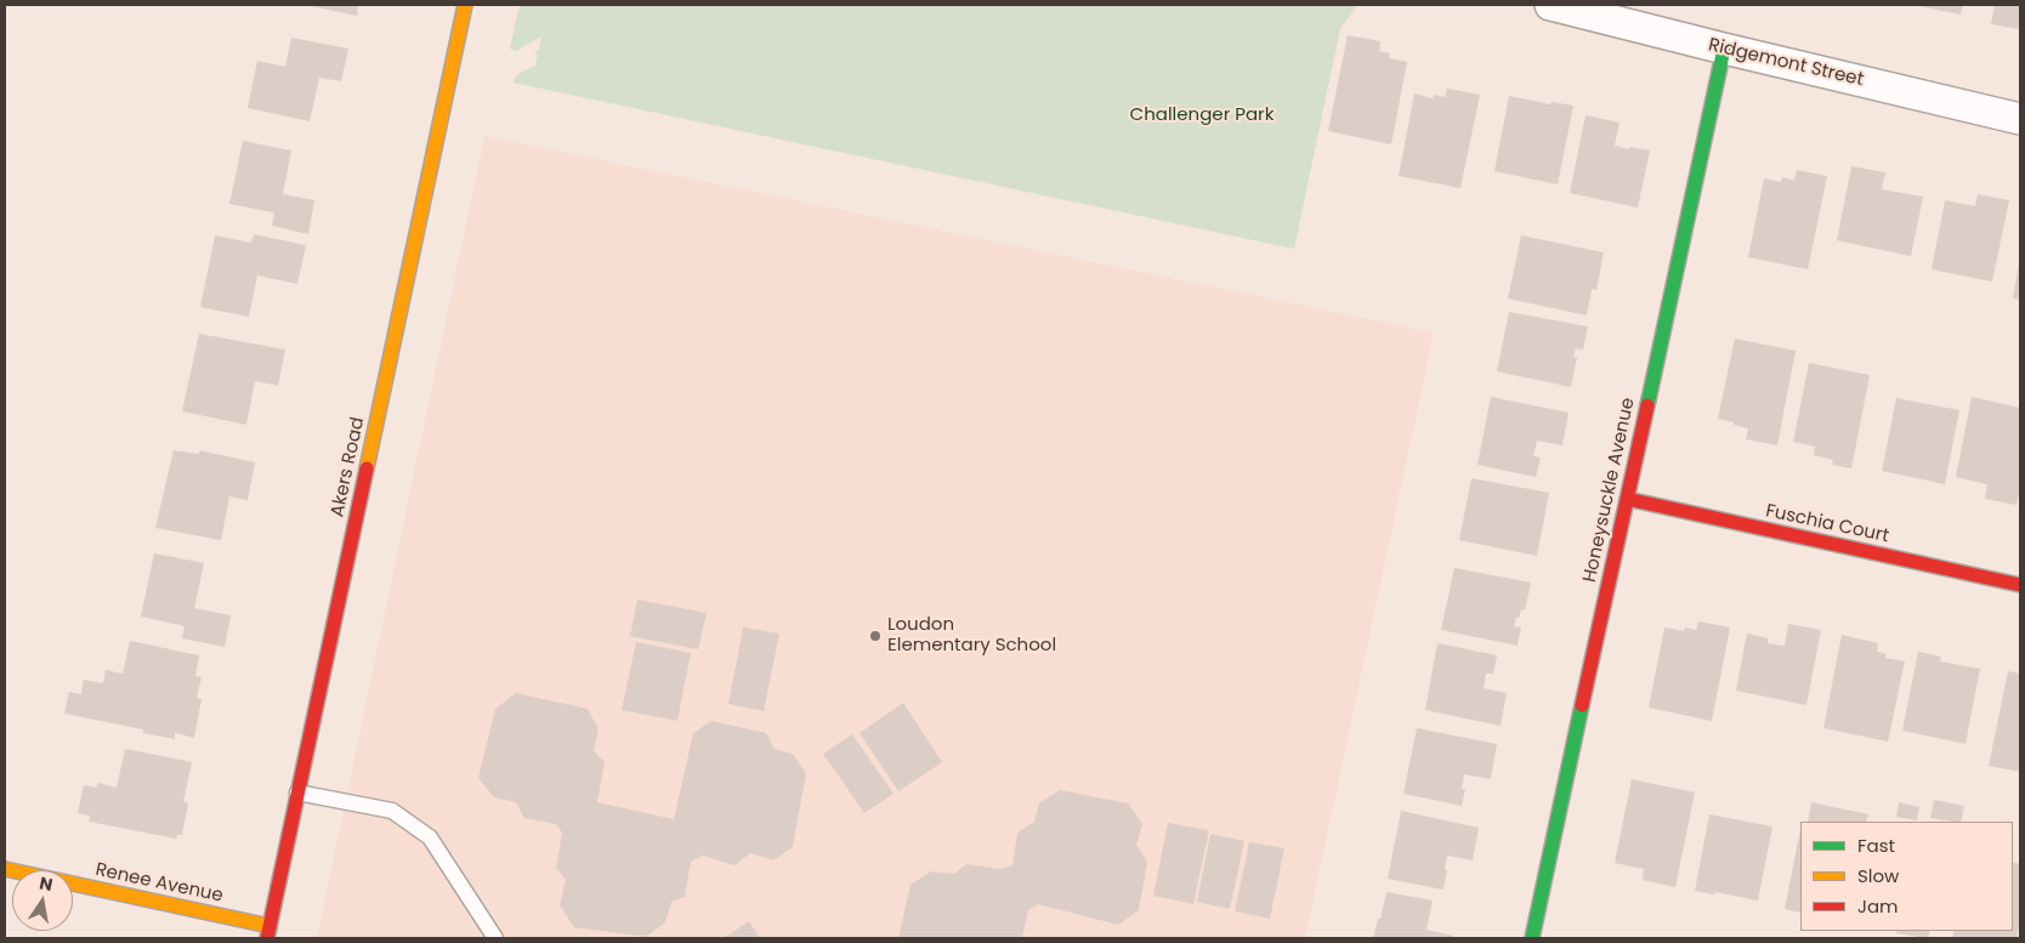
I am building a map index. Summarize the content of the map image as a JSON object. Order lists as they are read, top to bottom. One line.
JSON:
{"streets":{"street":["Ridgemont Street","Akers Road","Honeysuckle Avenue","Fuschia Court","Renee Avenue"]},"crossings":[["Ridgemont Street","Honeysuckle Avenue"],["Akers Road","Renee Avenue"],["Honeysuckle Avenue","Fuschia Court"]],"parks":["Challenger Park"],"places":["Loudon Elementary School"],"legend":["Fast","Slow","Jam"],"north":"top"}
